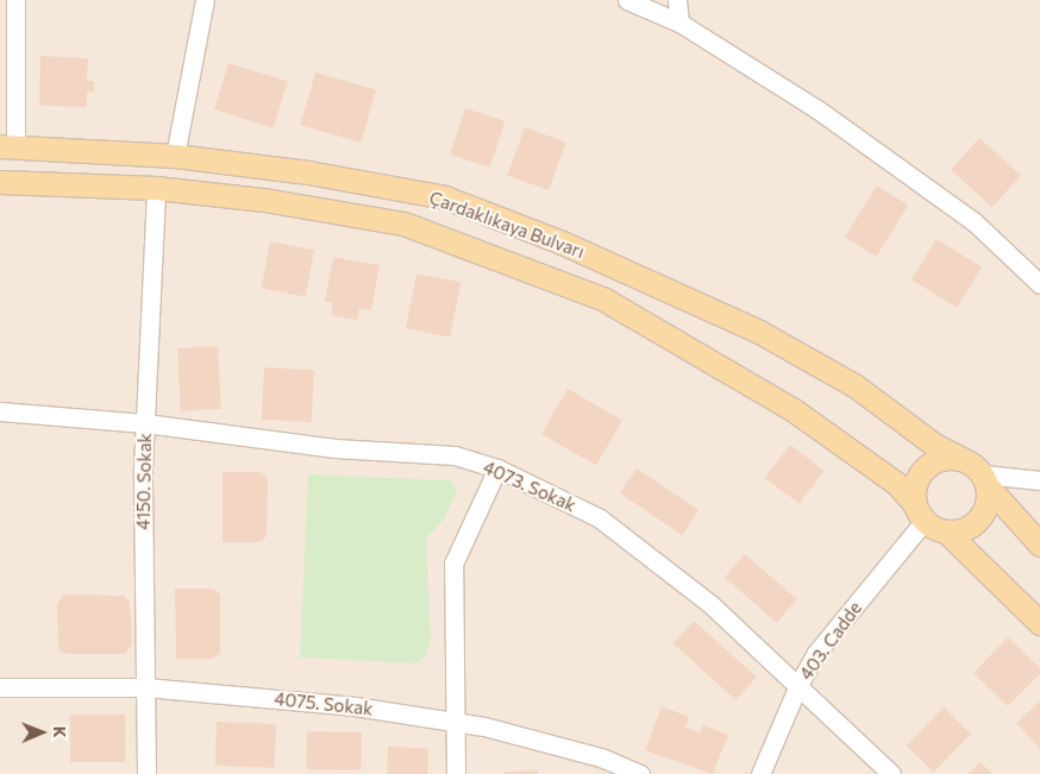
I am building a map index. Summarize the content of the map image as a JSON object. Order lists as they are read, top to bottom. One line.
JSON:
{"streets":{"main road":["Çardaklıkaya Bulvarı"],"street":["4150. Sokak","4073. Sokak","403. Cadde","4075. Sokak"]},"crossings":[["Çardaklıkaya Bulvarı","4150. Sokak"],["Çardaklıkaya Bulvarı","403. Cadde"],["4150. Sokak","4073. Sokak"],["4150. Sokak","4075. Sokak"],["4073. Sokak","403. Cadde"]],"north":"right"}
